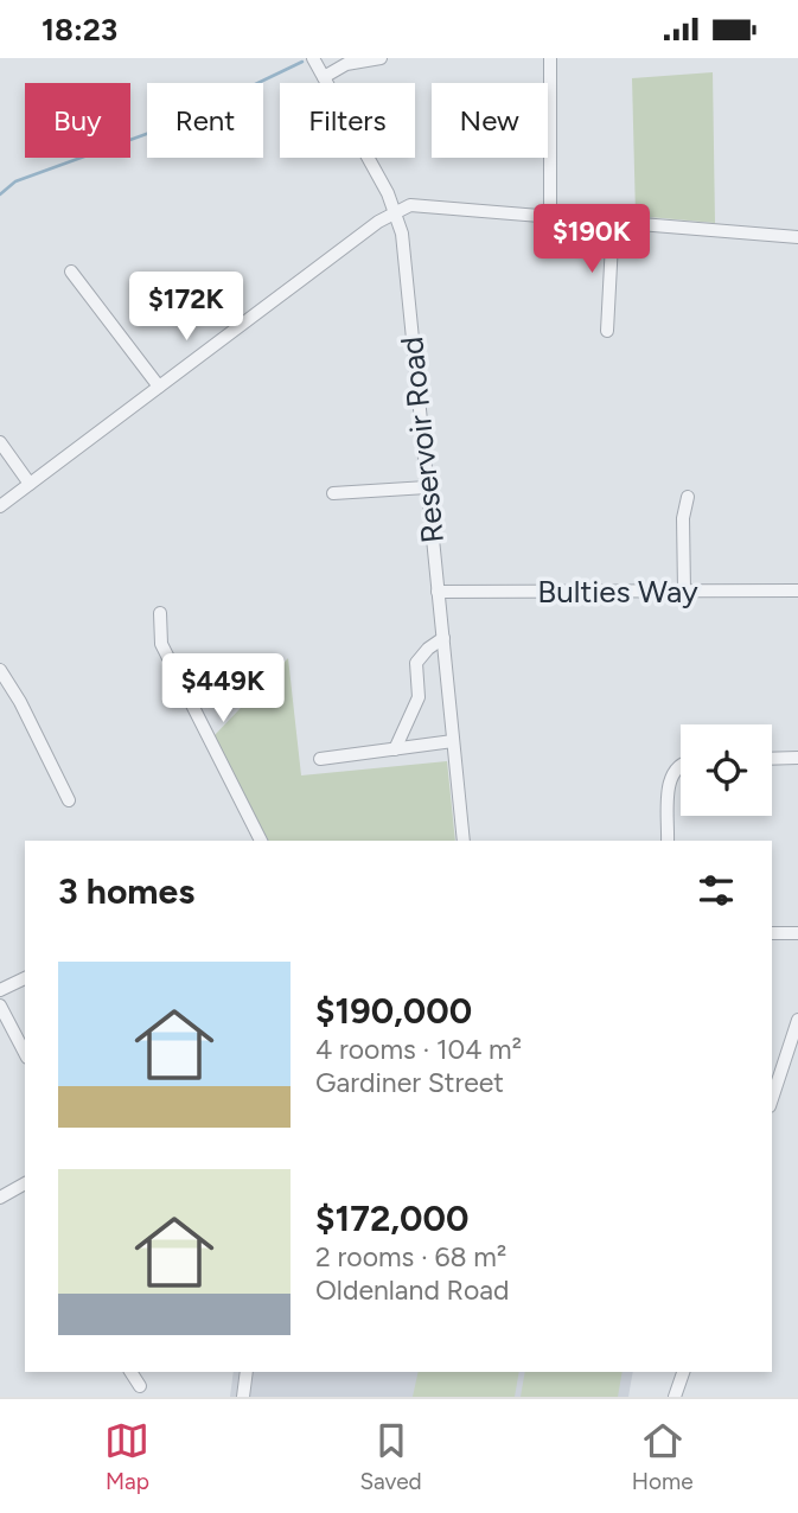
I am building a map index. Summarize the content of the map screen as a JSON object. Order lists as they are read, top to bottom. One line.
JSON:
{"streets":{"street":["Reservoir Road","Bulties Way"]},"crossings":[["Reservoir Road","Bulties Way"]],"page":{"status":"18:23","chip":["Buy","Rent","Filters","New"],"price":["$190K","$172K","$449K"],"heading":"3 homes","list":[{"name":"$190,000","note":"4 rooms · 104 m² · Gardiner Street"},{"name":"$172,000","note":"2 rooms · 68 m² · Oldenland Road"}],"tabs":["Map","Saved","Home"]}}
